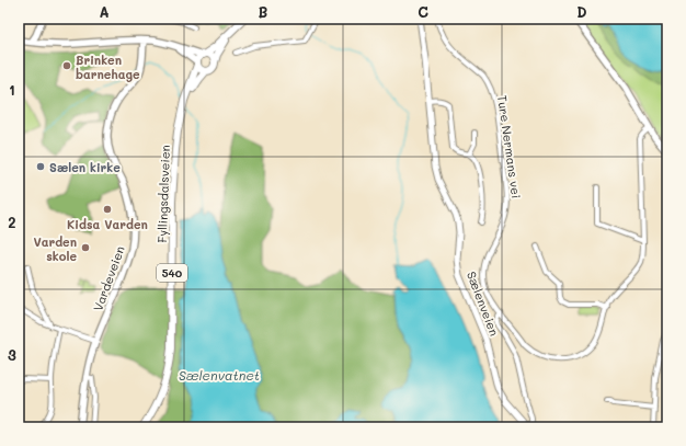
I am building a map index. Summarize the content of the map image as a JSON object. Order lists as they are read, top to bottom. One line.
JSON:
{"streets":{"main road":["Fyllingsdalsveien","540","Vardeveien"],"street":["Ture Nermans vei","Sælenveien"]},"crossings":[["Fyllingsdalsveien","540"]],"water":["Sælenvatnet"],"places":["Brinken barnehage","Sælen kirke","Kidsa Varden","Varden skole"],"grid":{"columns":["A","B","C","D"],"rows":["1","2","3"]}}
